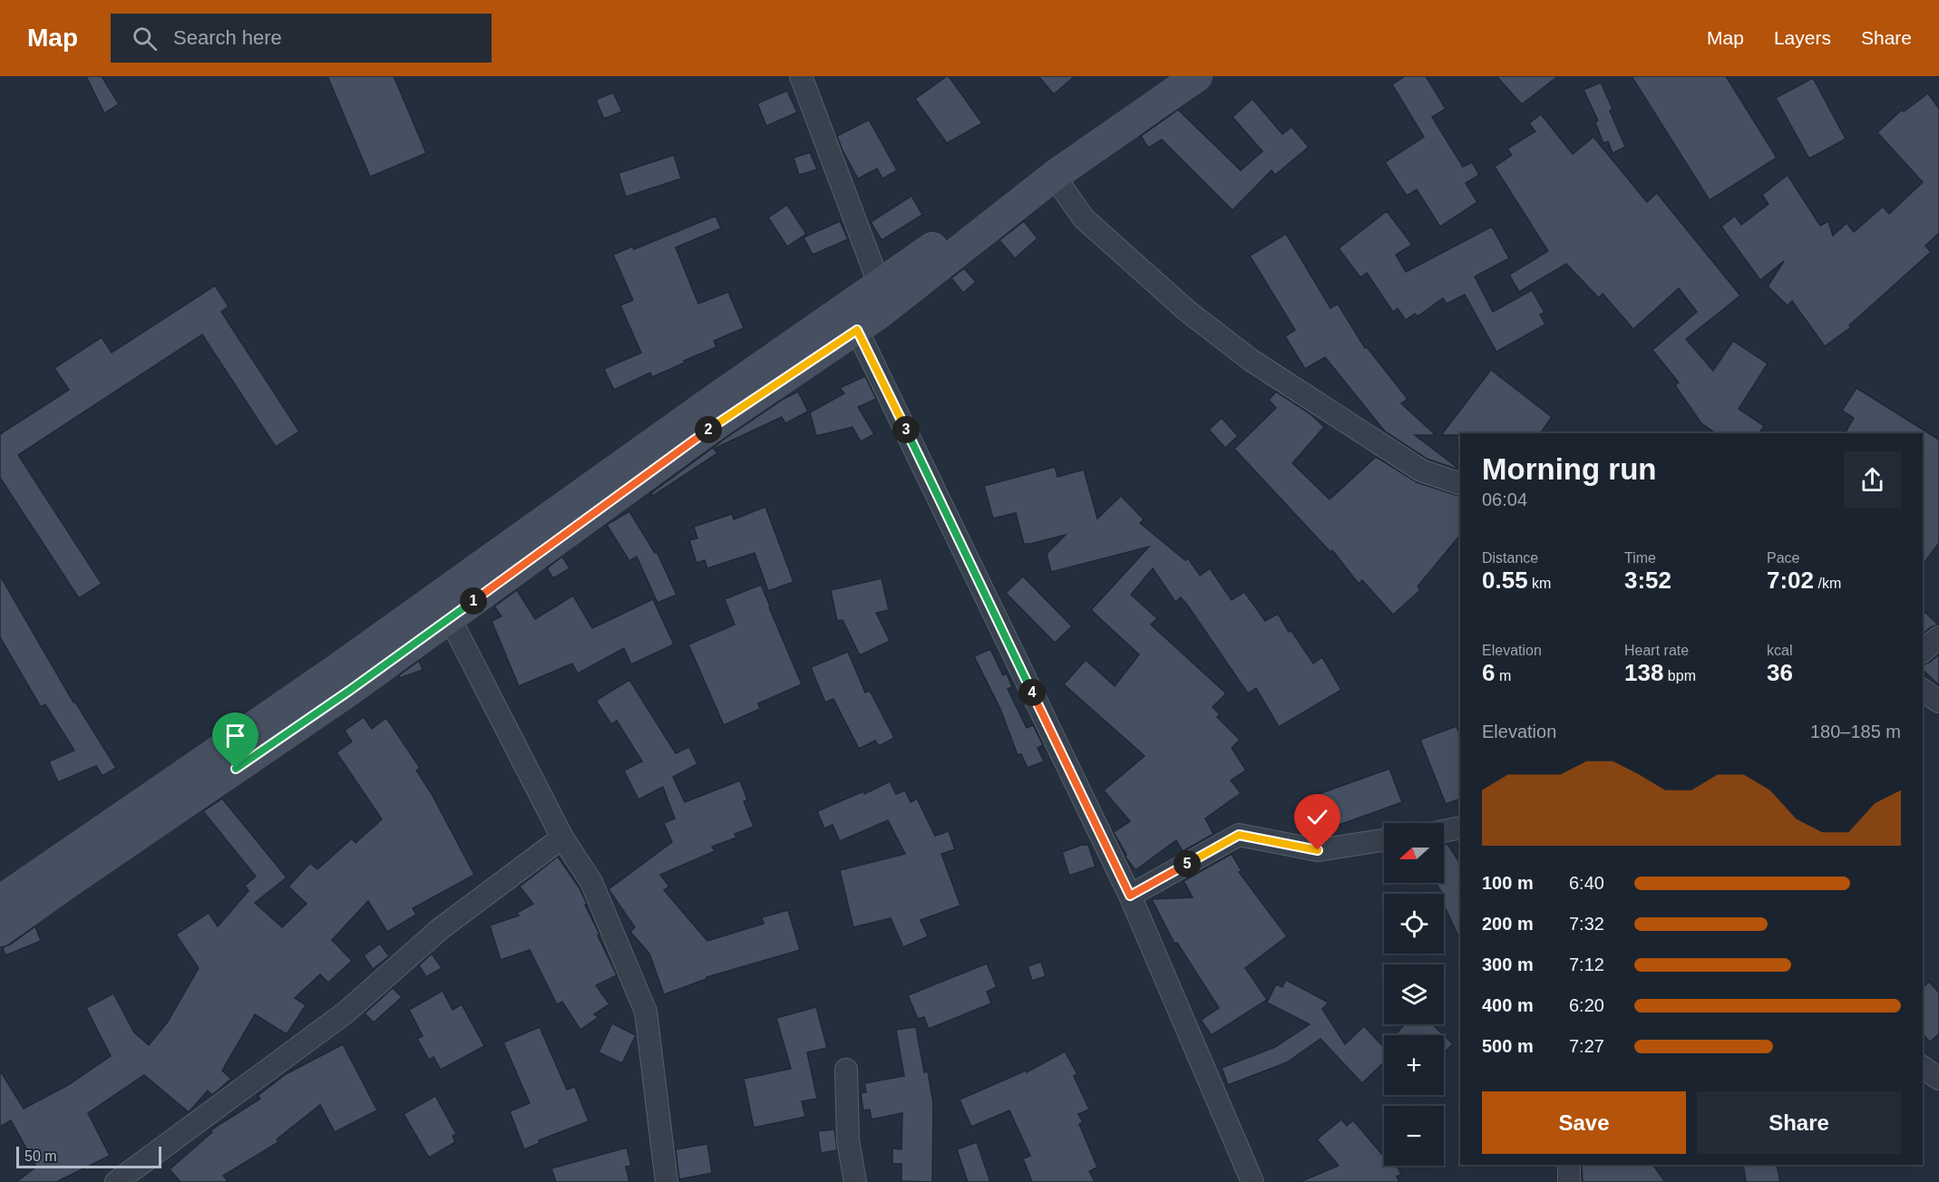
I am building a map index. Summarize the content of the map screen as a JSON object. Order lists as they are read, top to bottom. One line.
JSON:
{"scale_bar":"50 m","north":"left","page":{"header":"Map","search":"Search here","nav":["Map","Layers","Share"],"pins":["2","3","1","4","5"],"heading":["Morning run","06:04"],"stats":[["Distance","0.55 km"],["Time","3:52"],["Pace","7:02 /km"],["Elevation","6 m"],["Heart rate","138 bpm"],["kcal","36"]],"chart":["Elevation","180–185 m"],"map_buttons":["+","−"],"list":[{"name":"100 m","note":"6:40"},{"name":"200 m","note":"7:32"},{"name":"300 m","note":"7:12"},{"name":"400 m","note":"6:20"},{"name":"500 m","note":"7:27"}],"buttons":["Save","Share"],"scale":"50 m"}}
